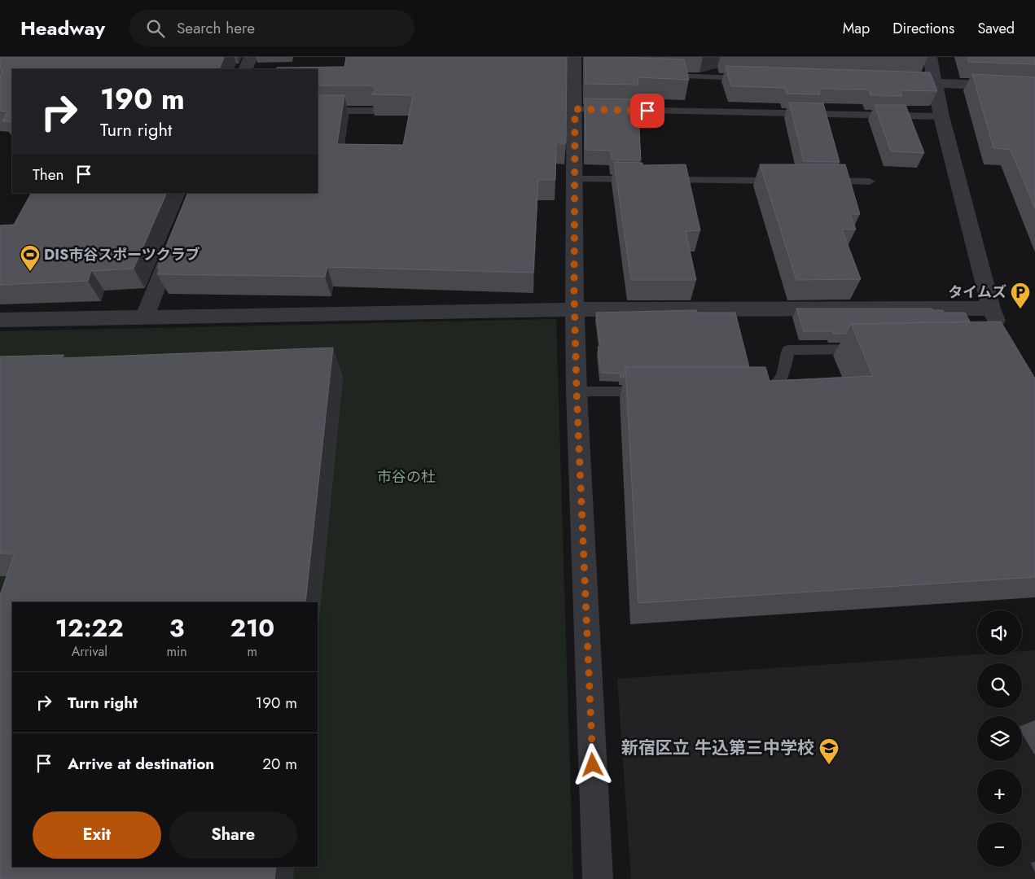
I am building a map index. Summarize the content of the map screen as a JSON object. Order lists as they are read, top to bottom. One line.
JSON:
{"parks":["市谷の杜"],"places":{"sports":["DIS市谷スポーツクラブ"],"parking":["タイムズ"],"school or university":["新宿区立 牛込第三中学校"]},"page":{"header":"Headway","search":"Search here","nav":["Map","Directions","Saved"],"turn":["190 m","Turn right"],"then":"Then","eta":["12:22","Arrival","3","min","210","m"],"map_buttons":["+","−"],"list":[{"name":"Turn right","value":"190 m"},{"name":"Arrive at destination","value":"20 m"}],"buttons":["Exit","Share"]}}
